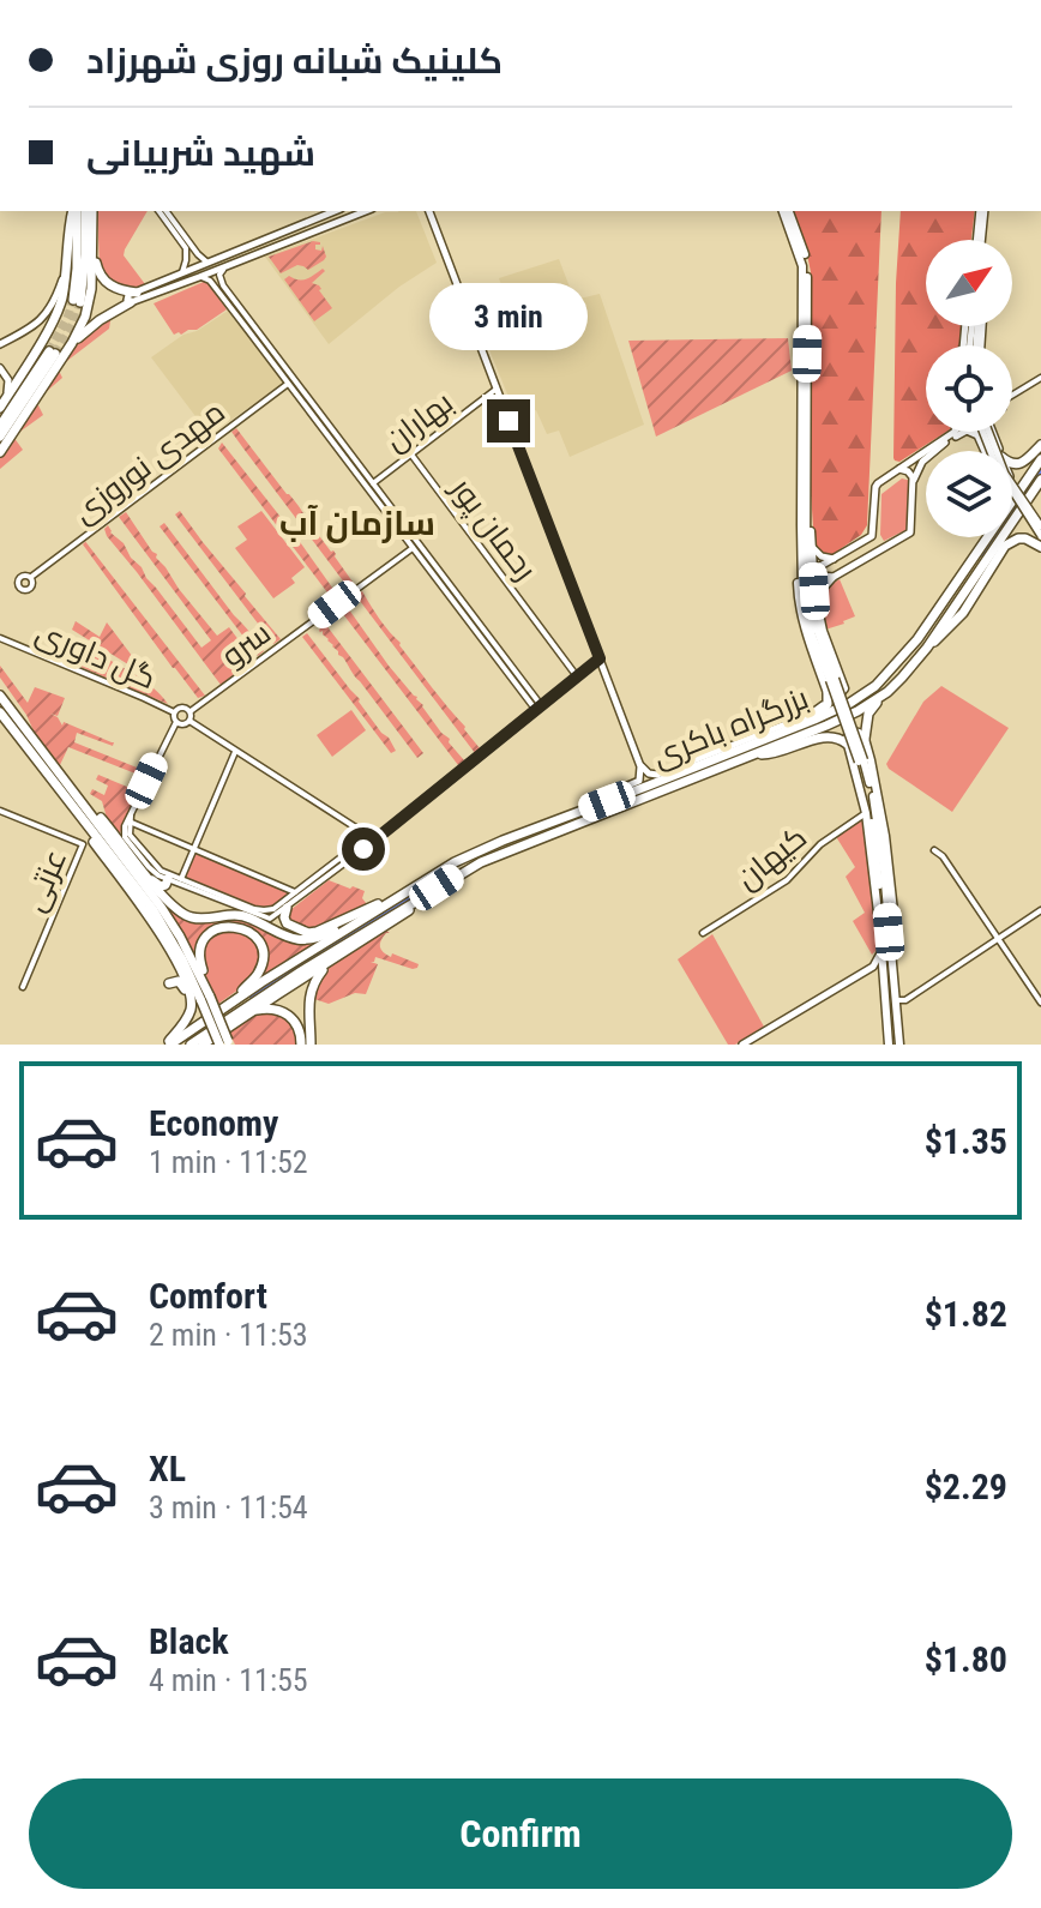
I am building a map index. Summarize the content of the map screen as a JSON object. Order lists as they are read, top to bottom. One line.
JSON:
{"streets":{"highway":["بزرگراه باکری"],"street":["بهاران","مهدی نوروزی","رحمان پور","سرو","گل داوری","کیهان","عزتی"]},"crossings":[["بهاران","رحمان پور"],["سرو","گل داوری"]],"districts":["سازمان آب"],"north":"top right","page":{"banner":["کلینیک شبانه روزی شهرزاد","شهید شربیانی"],"bubble":"3 min","list":[{"name":"Economy","note":"1 min · 11:52","value":"$1.35"},{"name":"Comfort","note":"2 min · 11:53","value":"$1.82"},{"name":"XL","note":"3 min · 11:54","value":"$2.29"},{"name":"Black","note":"4 min · 11:55","value":"$1.80"}],"buttons":"Confirm"}}
